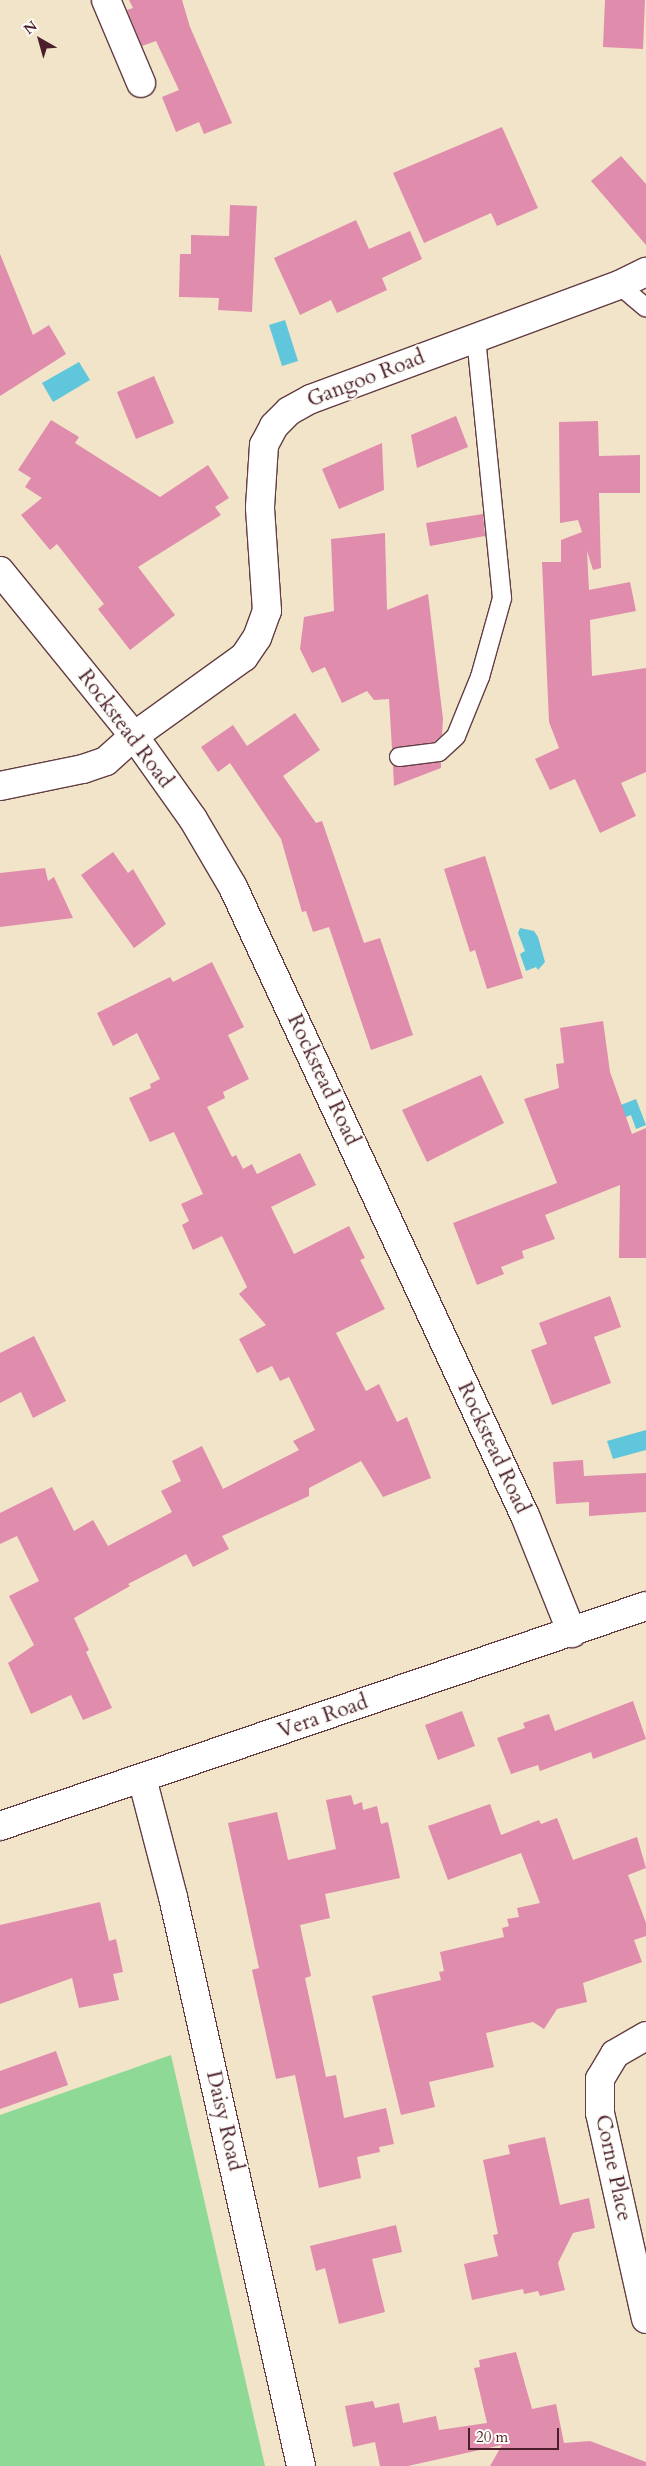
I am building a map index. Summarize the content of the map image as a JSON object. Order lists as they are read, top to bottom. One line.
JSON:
{"streets":{"street":["Gangoo Road","Rockstead Road","Vera Road","Daisy Road","Corne Place"]},"crossings":[["Gangoo Road","Rockstead Road"],["Rockstead Road","Vera Road"],["Vera Road","Daisy Road"]],"scale_bar":"20 m","north":"top left"}
